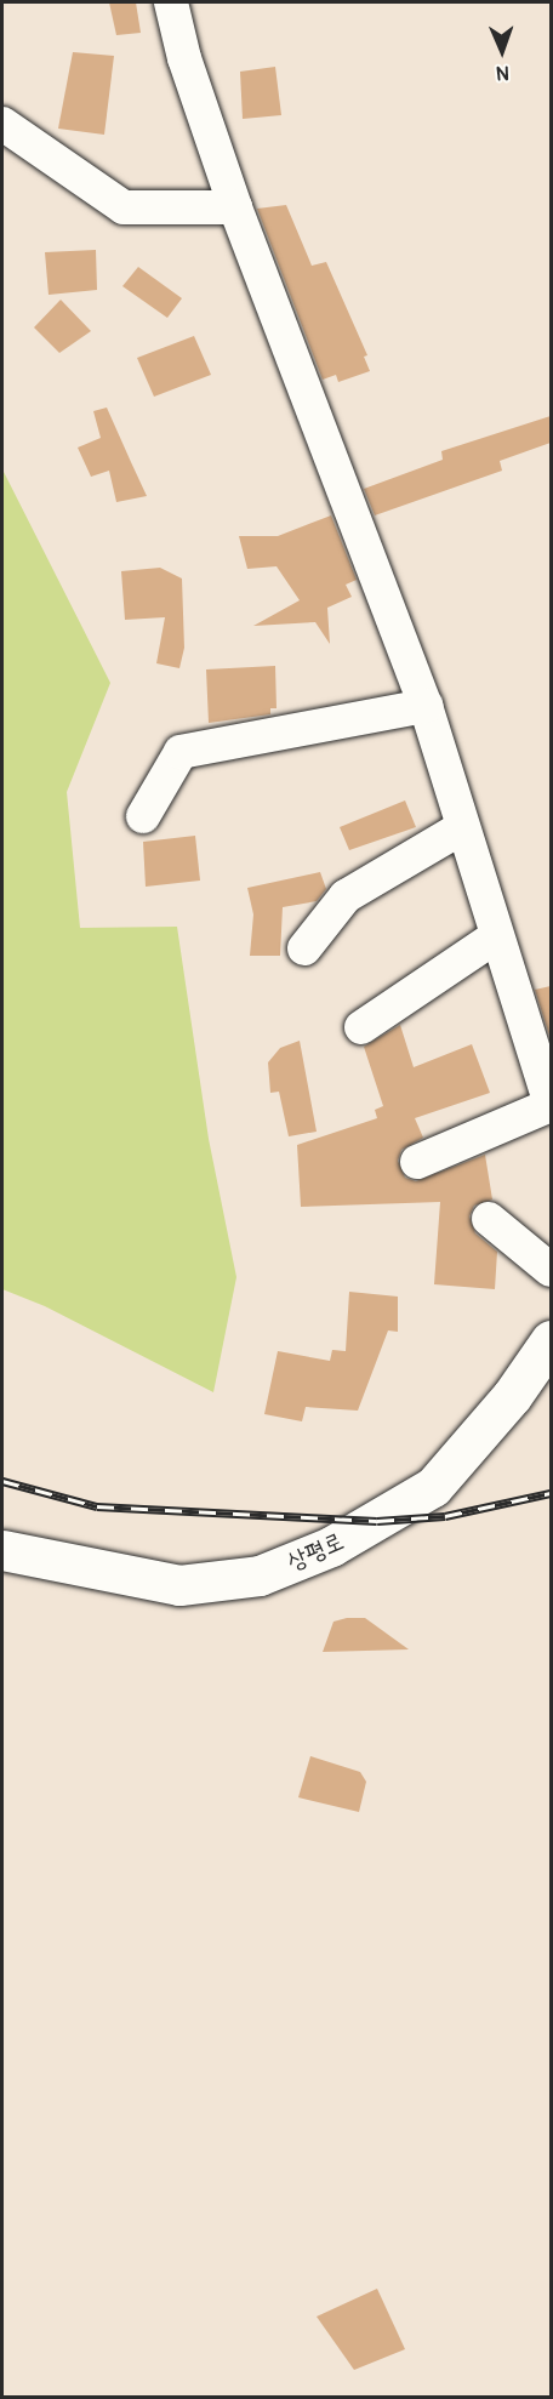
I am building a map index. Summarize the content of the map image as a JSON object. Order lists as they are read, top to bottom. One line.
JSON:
{"streets":{"main road":["상평로"]},"north":"bottom"}
